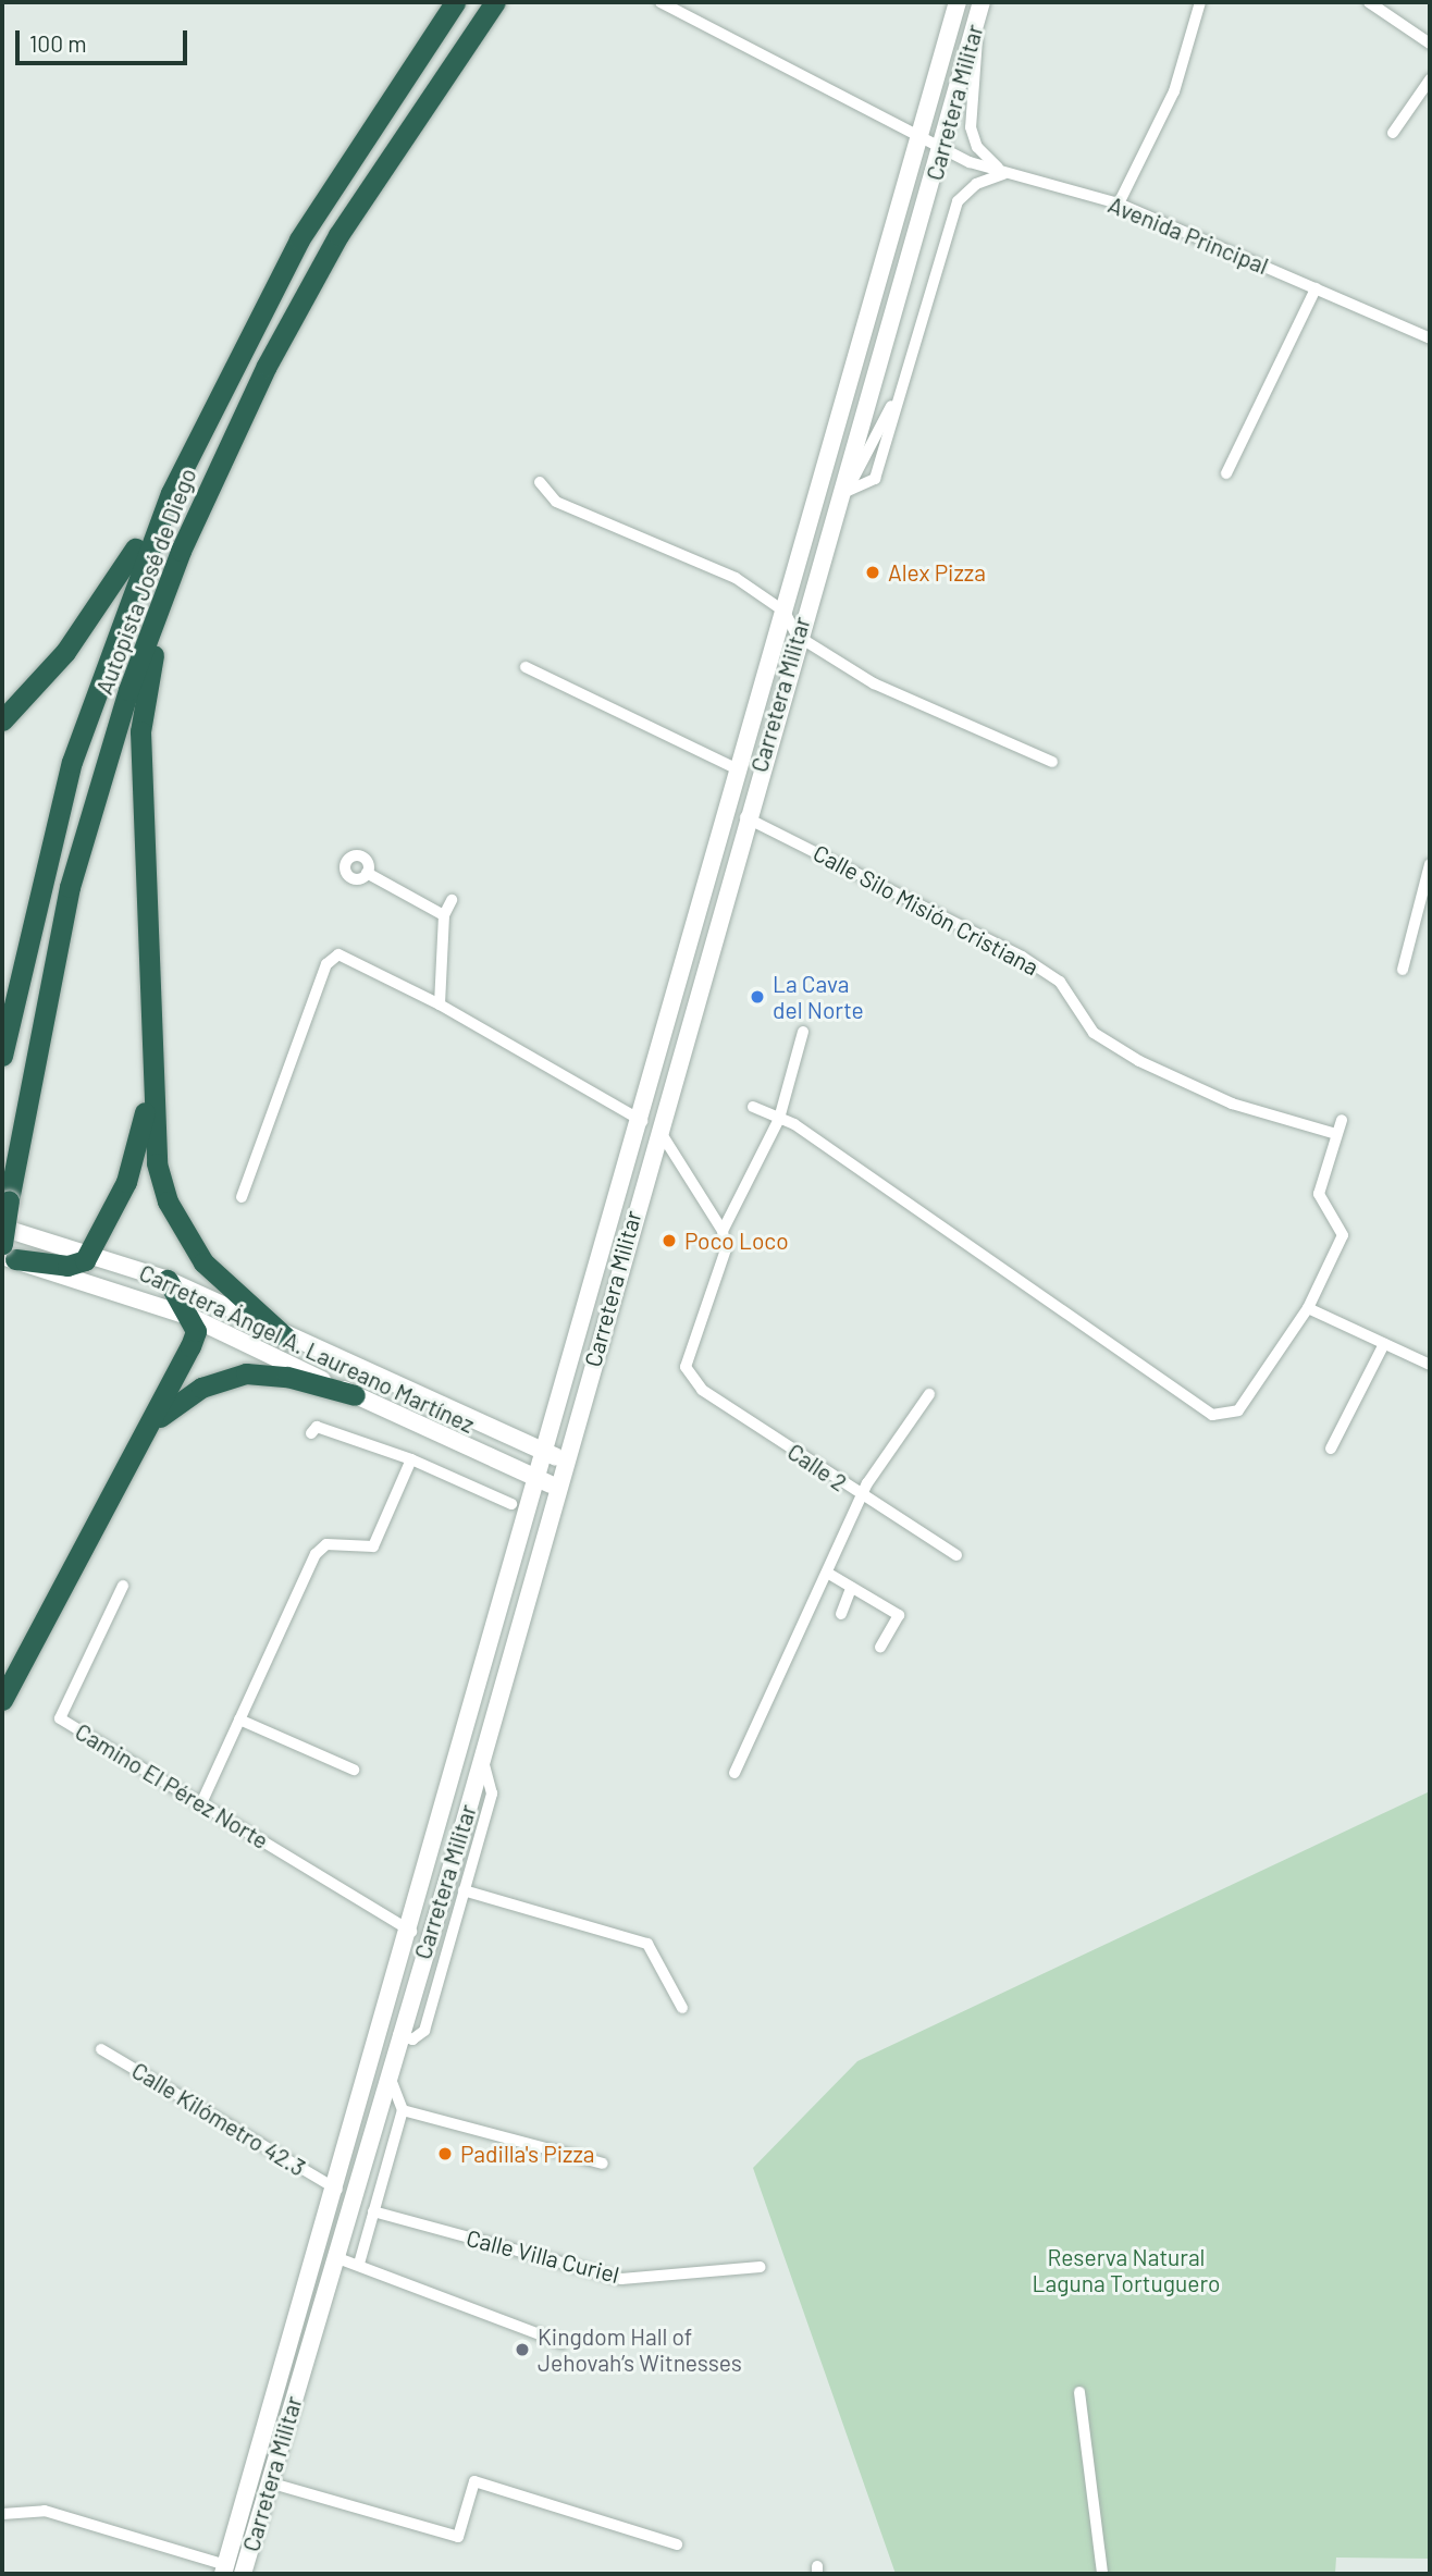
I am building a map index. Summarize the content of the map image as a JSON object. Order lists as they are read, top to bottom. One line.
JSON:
{"streets":{"highway":["Autopista José de Diego"],"main road":["Carretera Militar","Carretera Ángel A. Laureano Martínez"],"street":["Avenida Principal","Calle Silo Misión Cristiana","Calle 2","Camino El Pérez Norte","Calle Kilómetro 42.3","Calle Villa Curiel"]},"crossings":[["Carretera Militar","Avenida Principal"],["Carretera Militar","Calle Silo Misión Cristiana"],["Carretera Militar","Carretera Ángel A. Laureano Martínez"],["Carretera Militar","Camino El Pérez Norte"],["Carretera Militar","Calle Kilómetro 42.3"],["Autopista José de Diego","Carretera Ángel A. Laureano Martínez"]],"parks":["Reserva Natural Laguna Tortuguero"],"places":["Alex Pizza","La Cava del Norte","Poco Loco","Padilla's Pizza","Kingdom Hall of Jehovah’s Witnesses"],"scale_bar":"100 m"}
